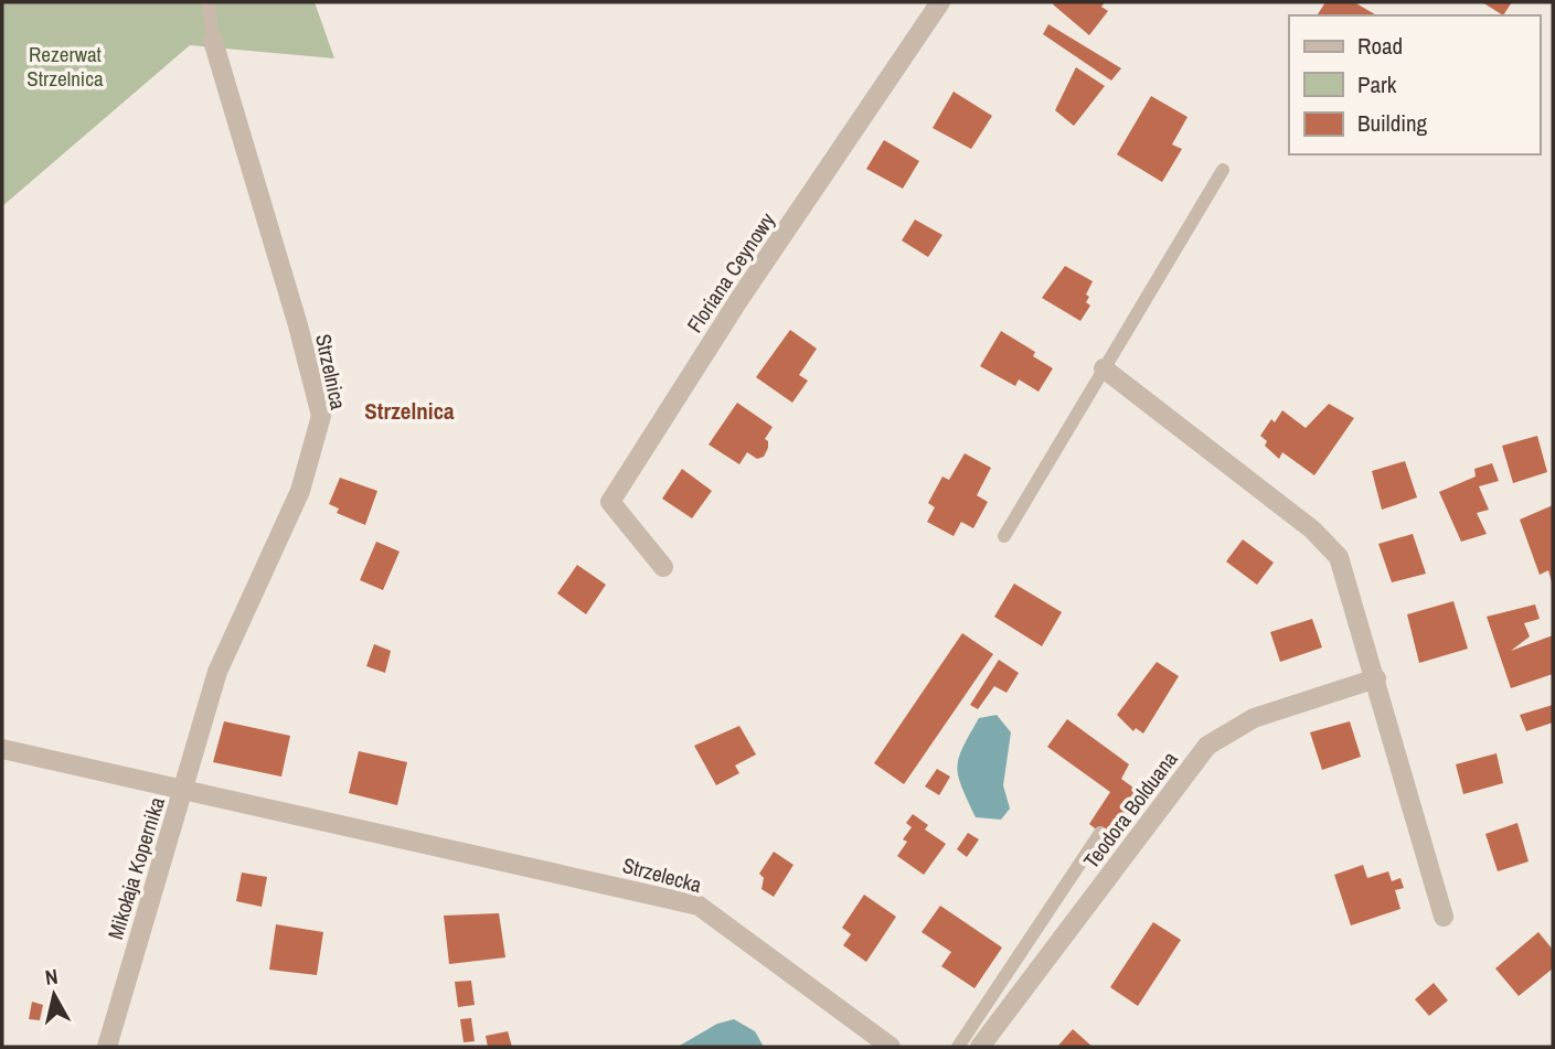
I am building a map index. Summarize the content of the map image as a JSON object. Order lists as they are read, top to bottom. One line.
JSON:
{"streets":{"street":["Floriana Ceynowy","Strzelnica","Teodora Bolduana","Mikołaja Kopernika","Strzelecka"]},"crossings":[["Strzelnica","Mikołaja Kopernika"],["Strzelnica","Strzelecka"],["Mikołaja Kopernika","Strzelecka"]],"districts":["Strzelnica"],"parks":["Rezerwat Strzelnica"],"legend":["Road","Park","Building"],"north":"top"}
